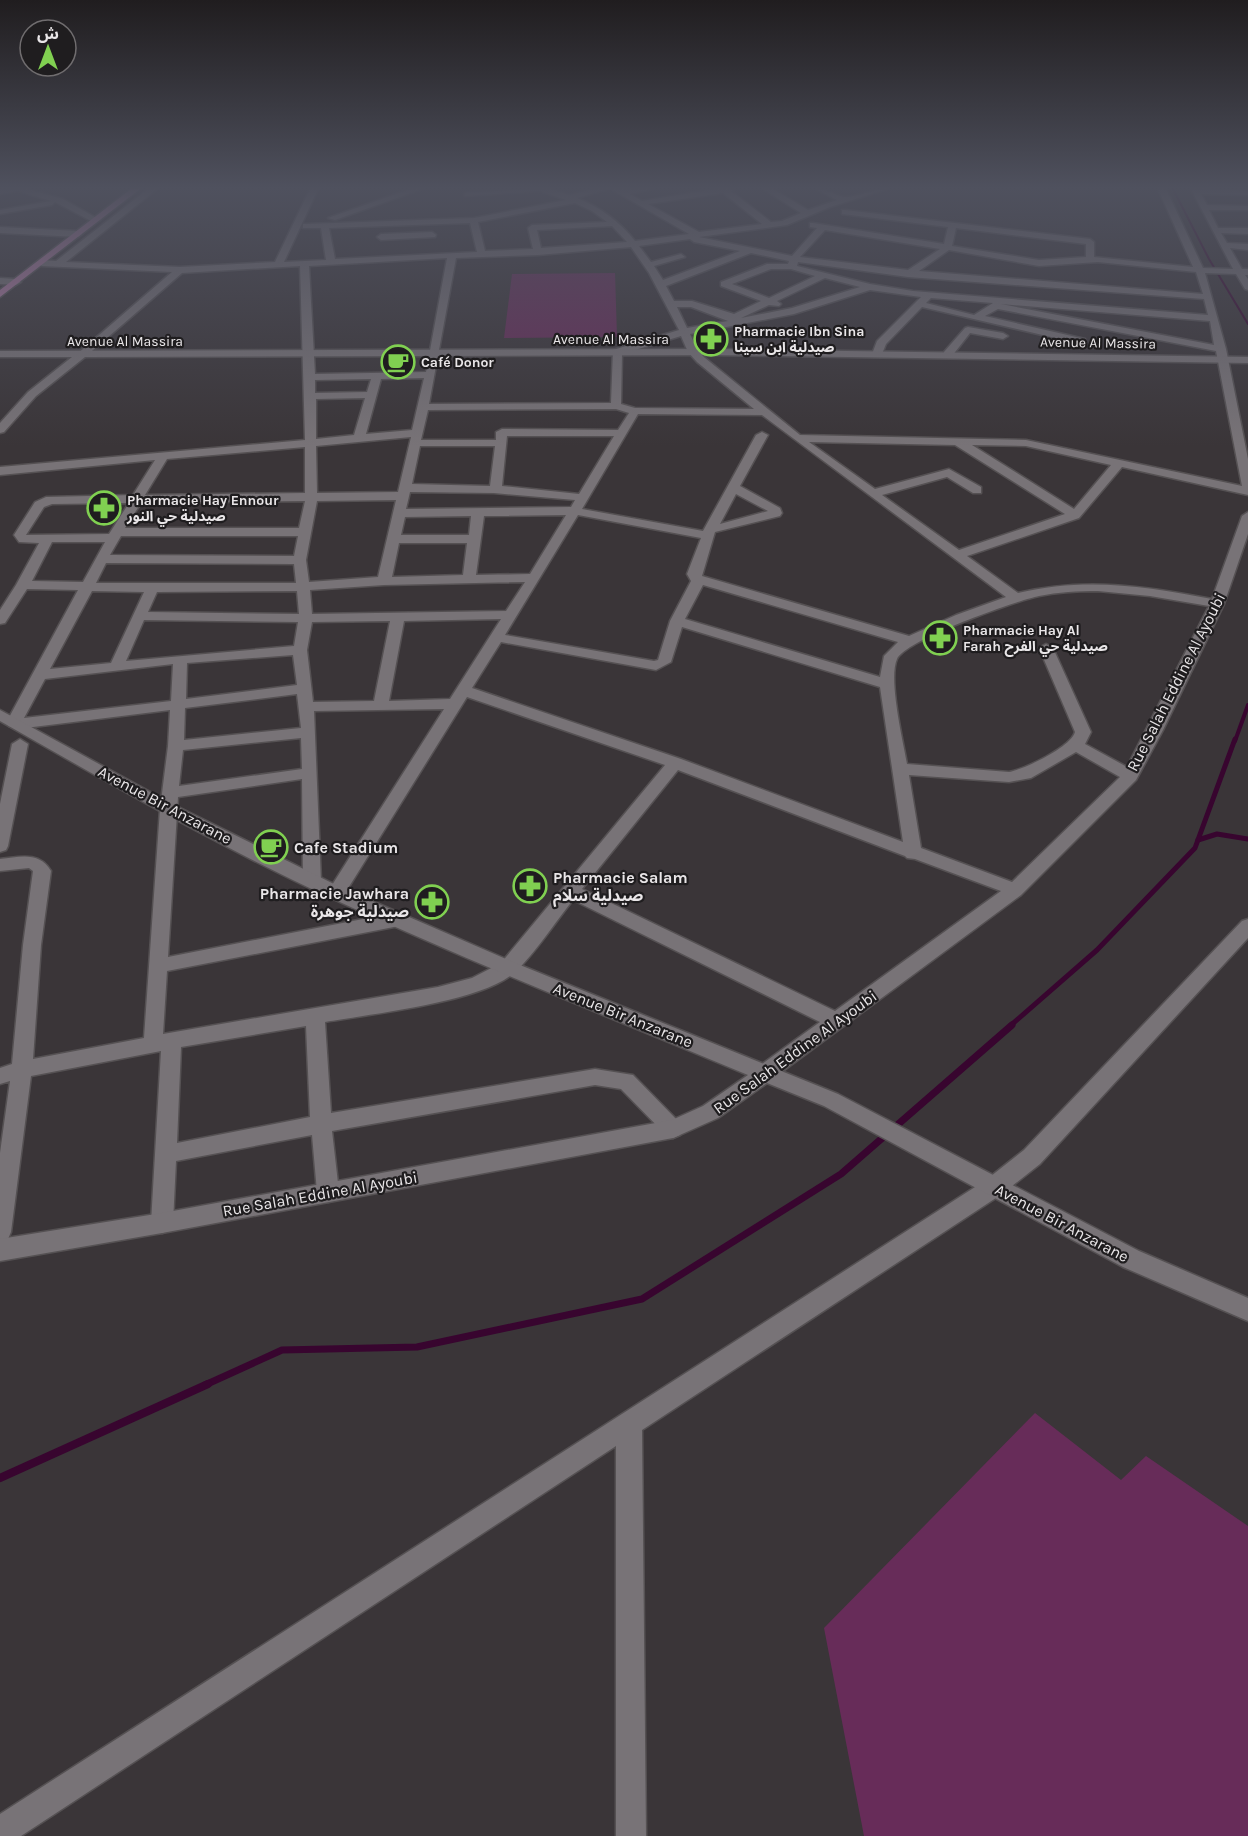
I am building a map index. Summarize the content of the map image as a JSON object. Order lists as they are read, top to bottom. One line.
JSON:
{"streets":{"street":["Avenue Al Massira","Rue Salah Eddine Al Ayoubi","Avenue Bir Anzarane"]},"crossings":[["Rue Salah Eddine Al Ayoubi","Avenue Bir Anzarane"]],"places":{"pharmacy":["Pharmacie Ibn Sina صيدلية ابن سينا","Pharmacie Hay Ennour صيدلية حي النور","Pharmacie Hay Al Farah صيدلية حي الفرح","Pharmacie Salam صيدلية سلام","Pharmacie Jawhara صيدلية جوهرة"],"cafe":["Café Donor","Cafe Stadium"]},"north":"top"}
